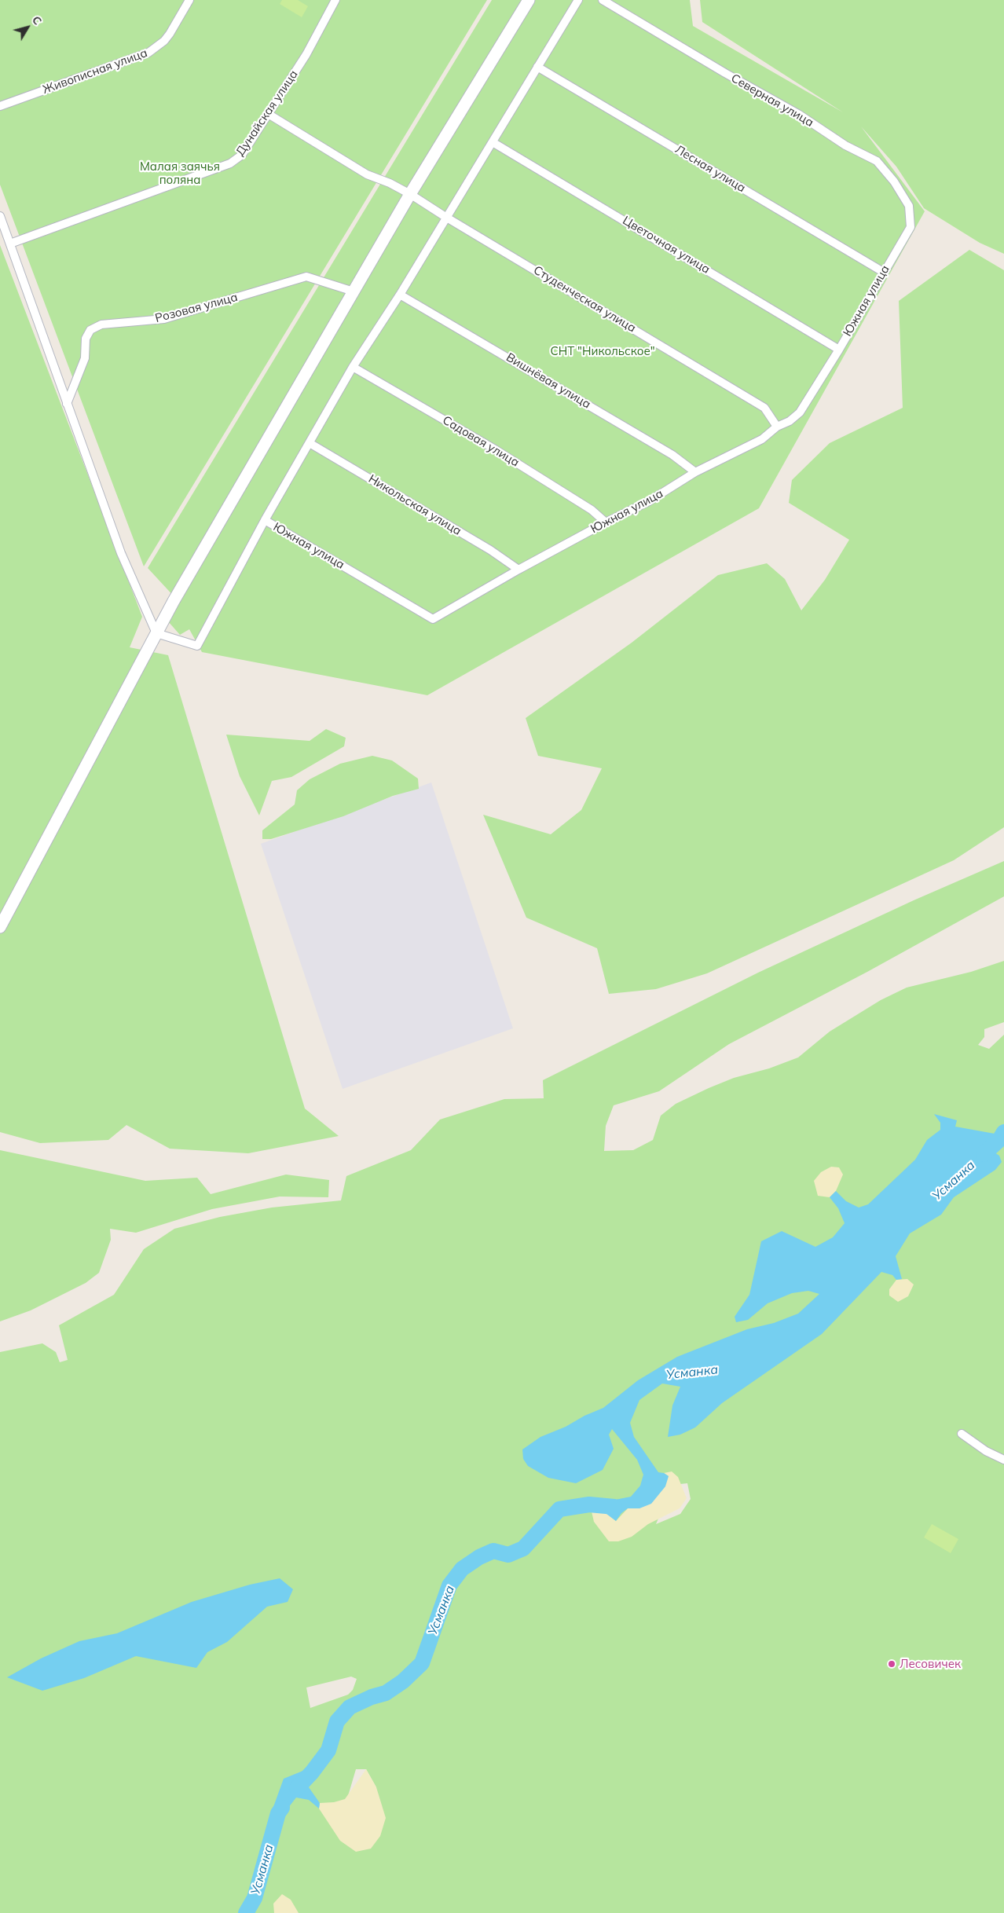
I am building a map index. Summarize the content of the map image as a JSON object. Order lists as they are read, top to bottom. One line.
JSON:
{"streets":{"street":["Живописная улица","Северная улица","Дунайская улица","Лесная улица","Цветочная улица","Студенческая улица","Южная улица","Розовая улица","Вишнёвая улица","Садовая улица","Никольская улица"]},"crossings":[["Северная улица","Южная улица"],["Дунайская улица","Студенческая улица"],["Лесная улица","Южная улица"],["Цветочная улица","Южная улица"],["Студенческая улица","Южная улица"],["Южная улица","Вишнёвая улица"],["Южная улица","Садовая улица"],["Южная улица","Никольская улица"]],"water":["Усманка"],"parks":["Малая заячья поляна","СНТ \"Никольское\""],"places":["Лесовичек"],"north":"top right"}
